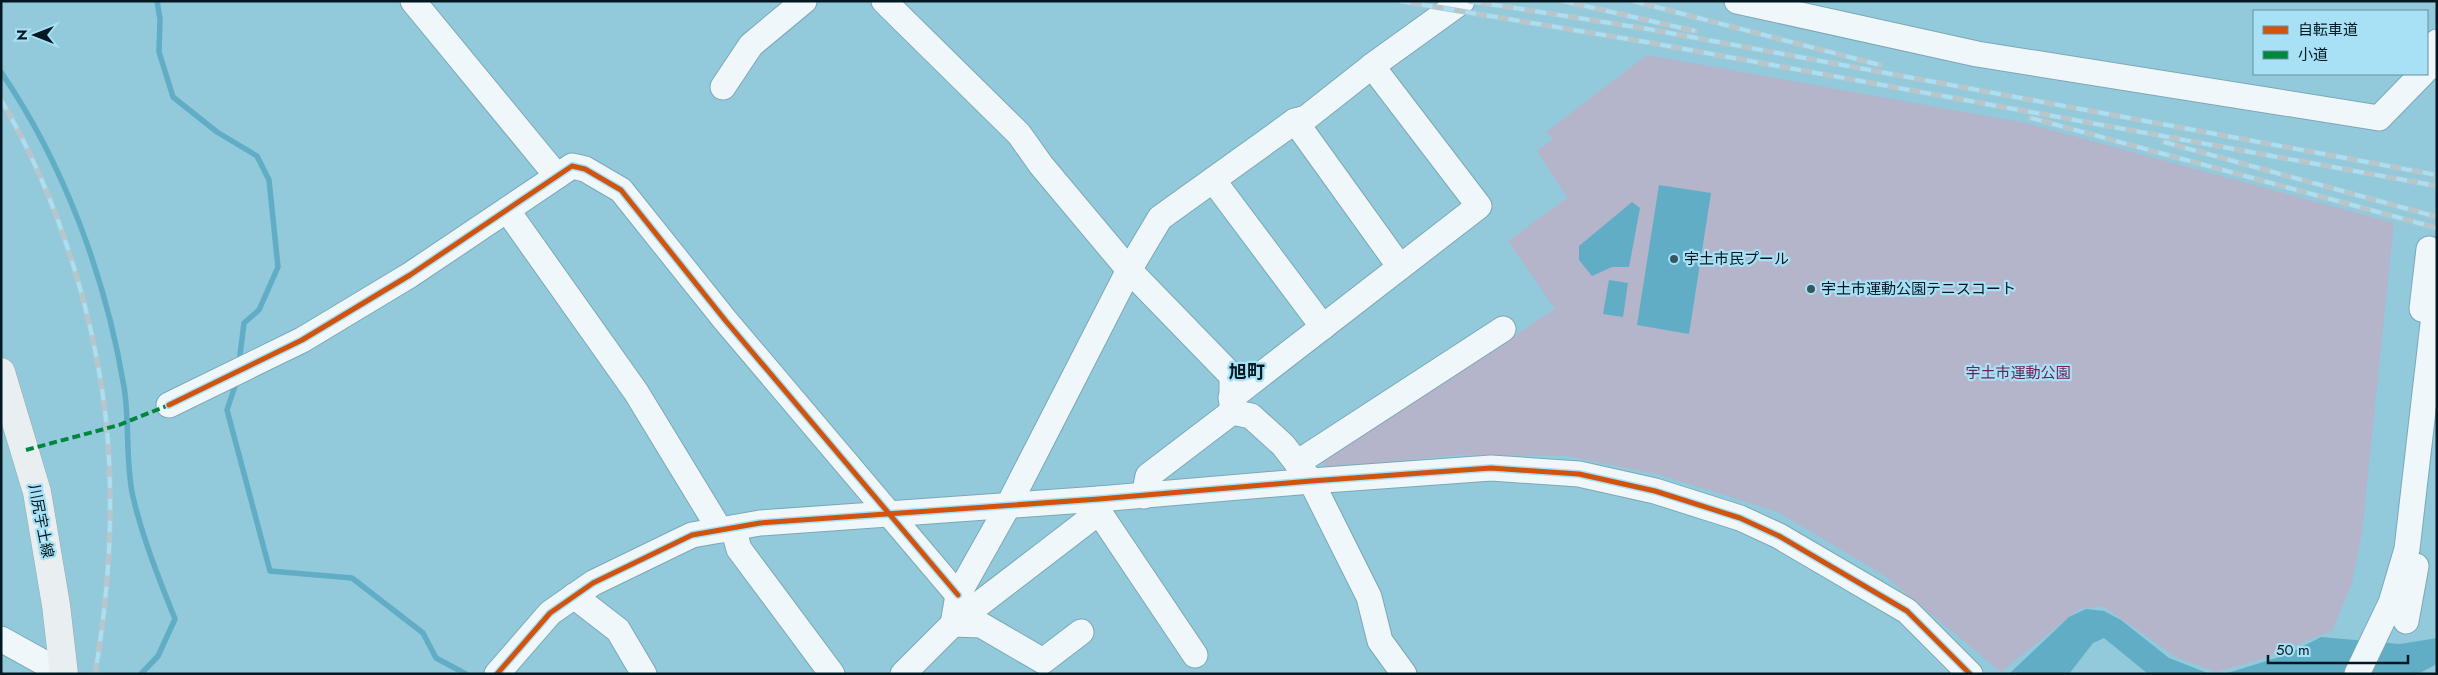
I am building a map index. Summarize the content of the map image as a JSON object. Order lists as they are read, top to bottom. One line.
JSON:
{"streets":{"main road":["川尻宇土線"]},"districts":["旭町"],"parks":["宇土市運動公園"],"places":["宇土市民プール","宇土市運動公園テニスコート"],"legend":["自転車道","小道"],"scale_bar":"50 m","north":"left"}
